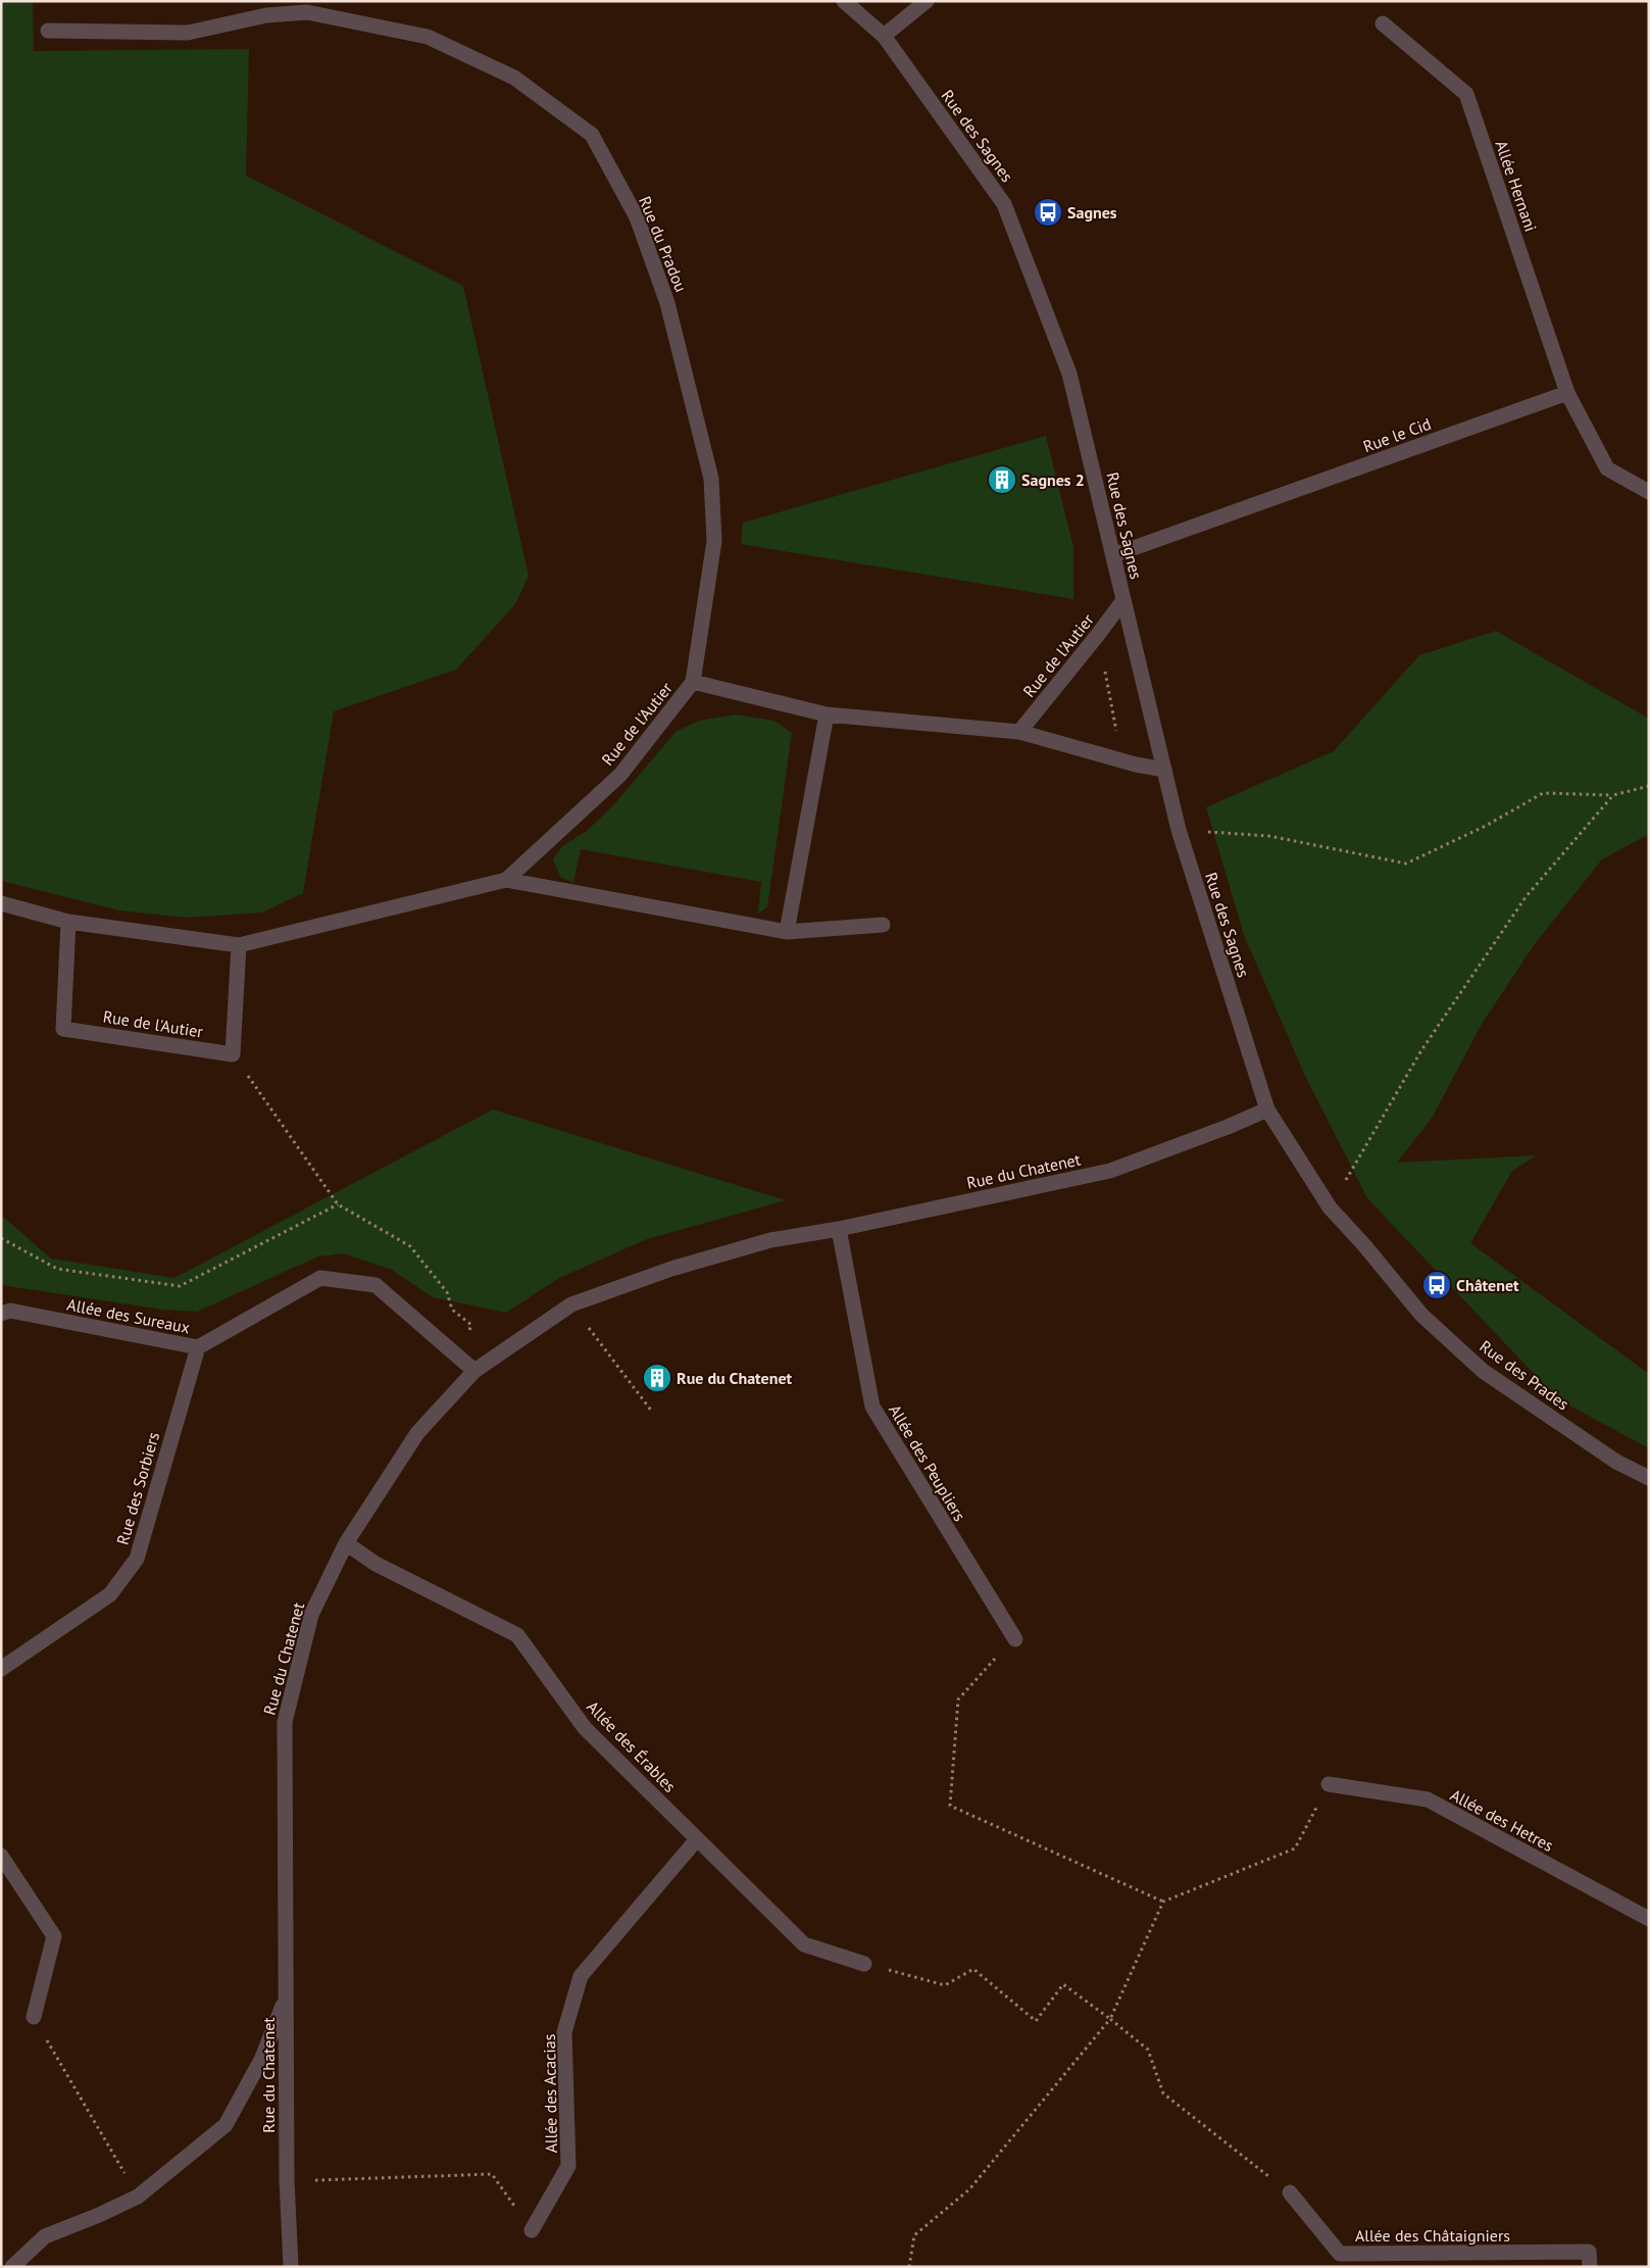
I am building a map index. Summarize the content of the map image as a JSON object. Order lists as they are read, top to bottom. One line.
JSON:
{"streets":{"street":["Rue des Sagnes","Allée Hernani","Rue du Pradou","Rue le Cid","Rue de l'Autier","Rue du Chatenet","Allée des Sureaux","Rue des Prades","Allée des Peupliers","Rue des Sorbiers","Allée des Érables","Allée des Hetres","Allée des Acacias","Allée des Châtaigniers"]},"crossings":[["Rue des Sagnes","Rue le Cid"],["Rue des Sagnes","Rue de l'Autier"],["Rue des Sagnes","Rue du Chatenet"],["Rue des Sagnes","Rue des Prades"],["Allée Hernani","Rue le Cid"],["Rue du Pradou","Rue de l'Autier"],["Rue du Chatenet","Allée des Sureaux"],["Rue du Chatenet","Rue des Prades"],["Rue du Chatenet","Allée des Peupliers"],["Rue du Chatenet","Allée des Érables"],["Allée des Sureaux","Rue des Sorbiers"],["Allée des Érables","Allée des Acacias"]],"places":{"bus stop":["Sagnes","Châtenet"],"building":["Sagnes 2","Rue du Chatenet"]}}
